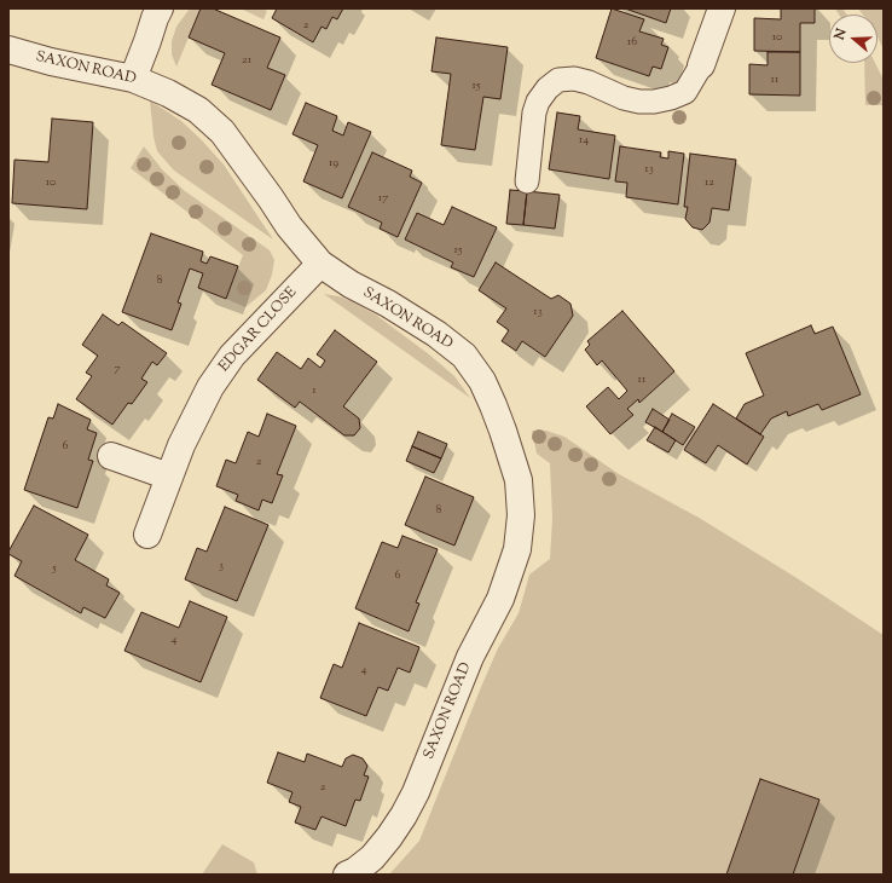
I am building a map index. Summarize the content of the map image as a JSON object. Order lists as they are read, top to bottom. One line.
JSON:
{"streets":{"street":["SAXON ROAD","EDGAR CLOSE"]},"crossings":[["SAXON ROAD","EDGAR CLOSE"]],"house_numbers":["2","10","16","21","11","15","14","19","13","10","12","17","15","8","13","7","11","1","6","2","8","3","5","6","4","4","2"],"north":"left"}
